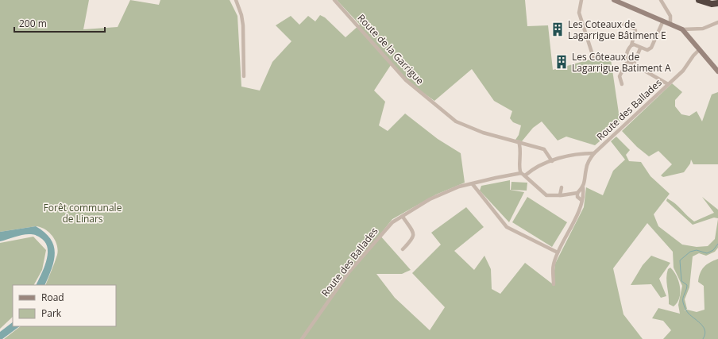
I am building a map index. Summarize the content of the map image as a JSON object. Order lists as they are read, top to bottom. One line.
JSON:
{"streets":{"street":["Route de la Garrigue","Route des Ballades"]},"parks":["Forêt communale de Linars"],"places":{"building":["Les Coteaux de Lagarrigue Bâtiment E","Les Côteaux de Lagarrigue Batiment A"]},"legend":["Road","Park"],"scale_bar":"200 m"}
